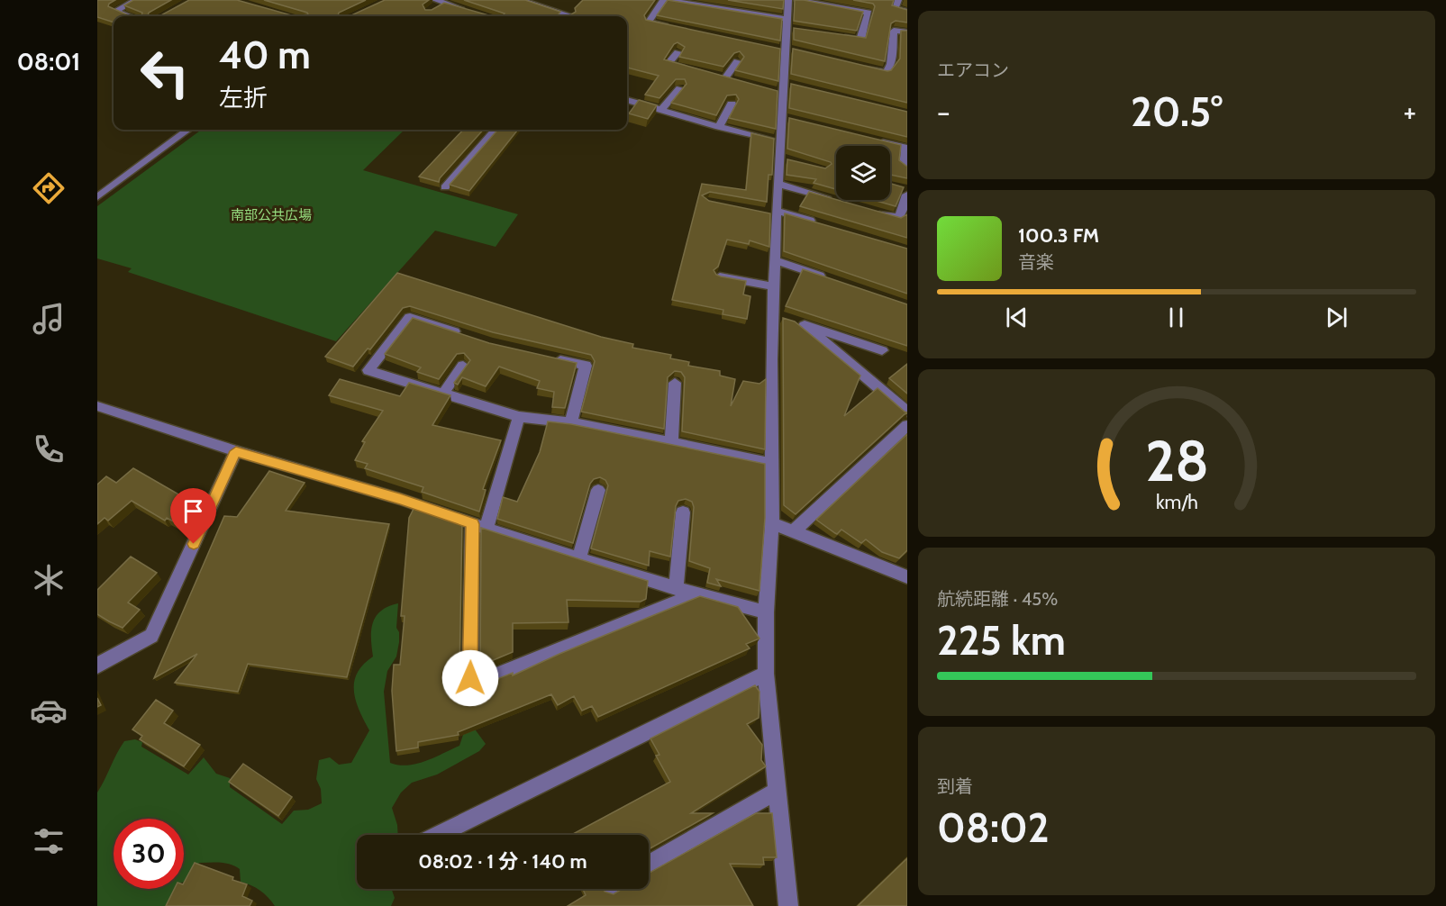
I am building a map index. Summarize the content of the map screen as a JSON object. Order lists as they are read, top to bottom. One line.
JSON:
{"parks":["南部公共広場"],"page":{"tabs":"08:01","tile":["エアコン",["航続距離 · 45%","225 km"],["到着","08:02"]],"turn":["40 m","左折"],"heat":["−","20.5°","+"],"song":["100.3 FM","音楽"],"limit":"30","trip":"08:02 · 1 分 · 140 m","gauge":["28","km/h"]}}
